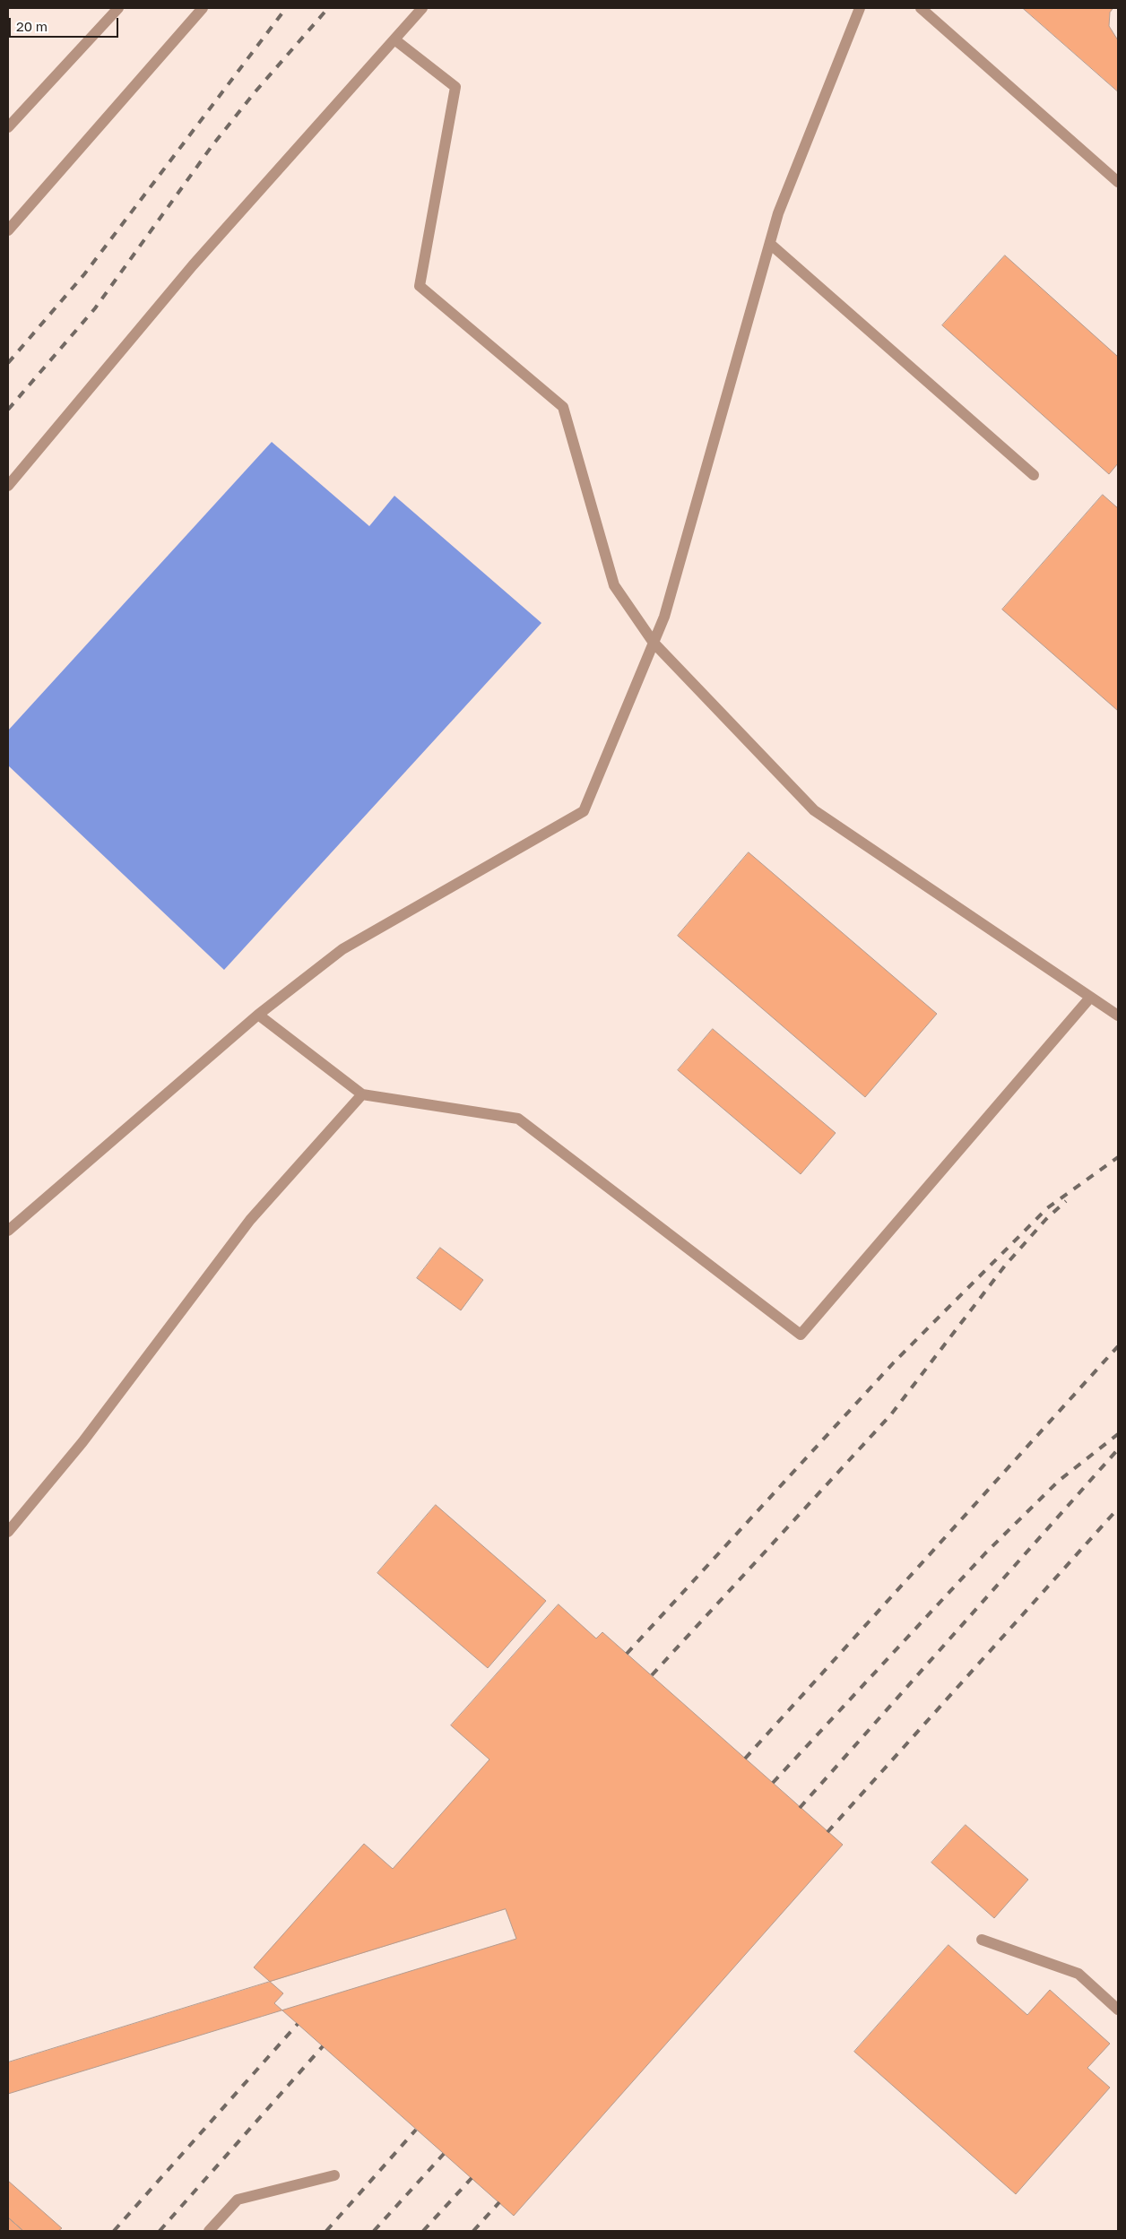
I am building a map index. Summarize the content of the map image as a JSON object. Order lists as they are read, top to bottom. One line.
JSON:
{"scale_bar":"20 m"}
